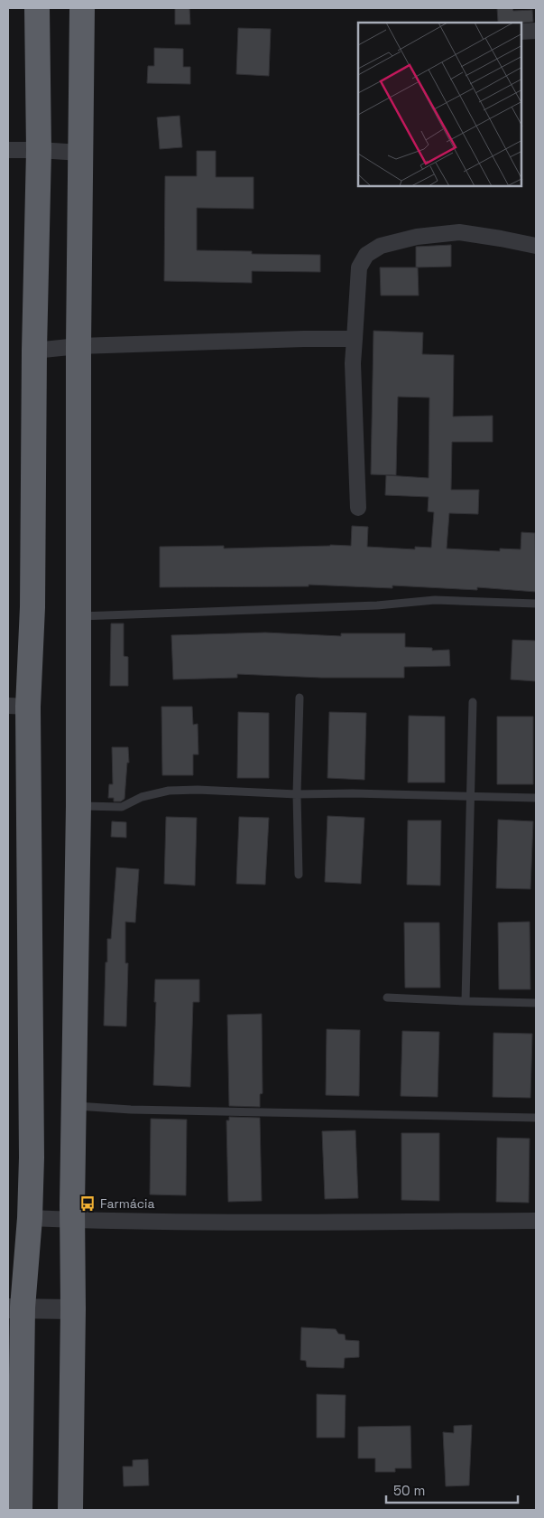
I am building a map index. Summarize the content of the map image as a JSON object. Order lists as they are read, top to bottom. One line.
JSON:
{"places":{"bus stop":["Farmácia"]},"scale_bar":"50 m"}
